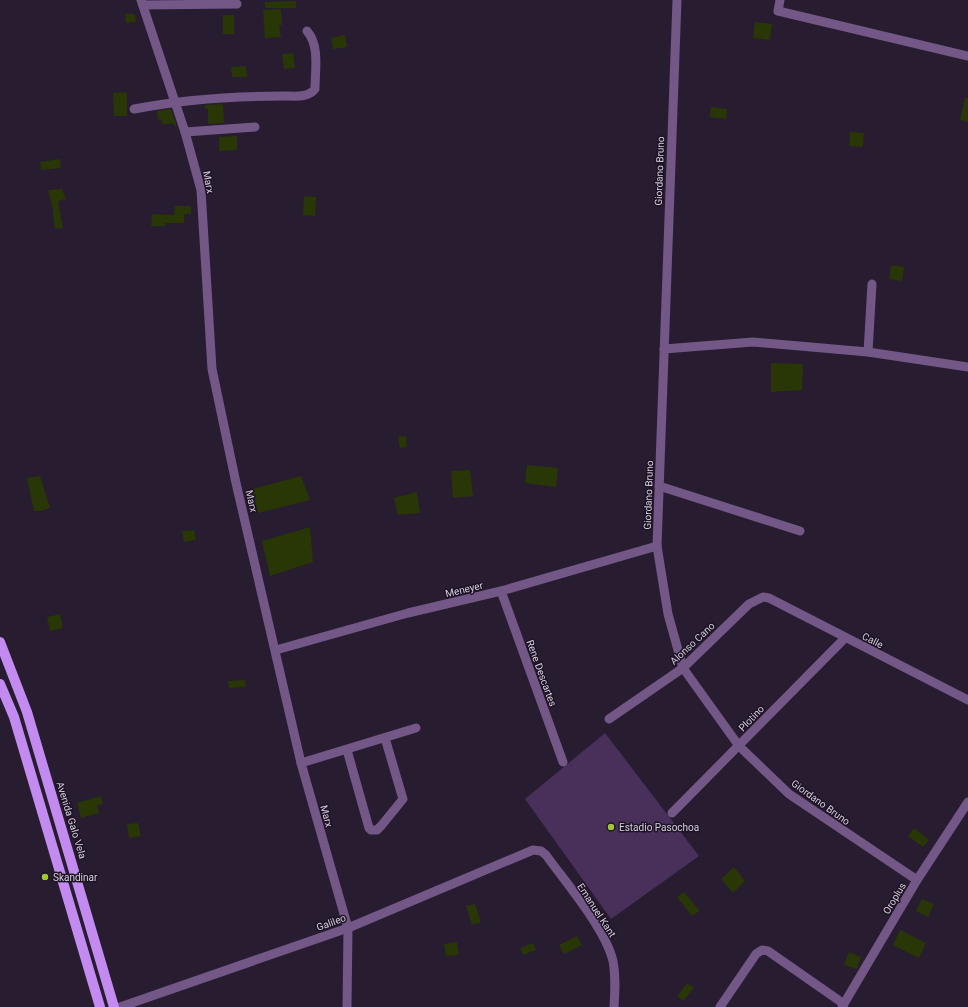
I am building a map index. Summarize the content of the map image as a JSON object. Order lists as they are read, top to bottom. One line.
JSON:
{"streets":{"main road":["Avenida Galo Vela"],"street":["Giordano Bruno","Marx","Meneyer","Calle","Alonso Cano","Rene Descartes","Plotino","Oroplus","Emanuel Kant","Galileo"]},"crossings":[["Giordano Bruno","Meneyer"],["Giordano Bruno","Alonso Cano"],["Giordano Bruno","Plotino"],["Giordano Bruno","Oroplus"],["Marx","Meneyer"],["Marx","Galileo"],["Meneyer","Rene Descartes"],["Calle","Alonso Cano"],["Calle","Plotino"],["Emanuel Kant","Galileo"]],"places":["Estadio Pasochoa","Skandinar"]}
